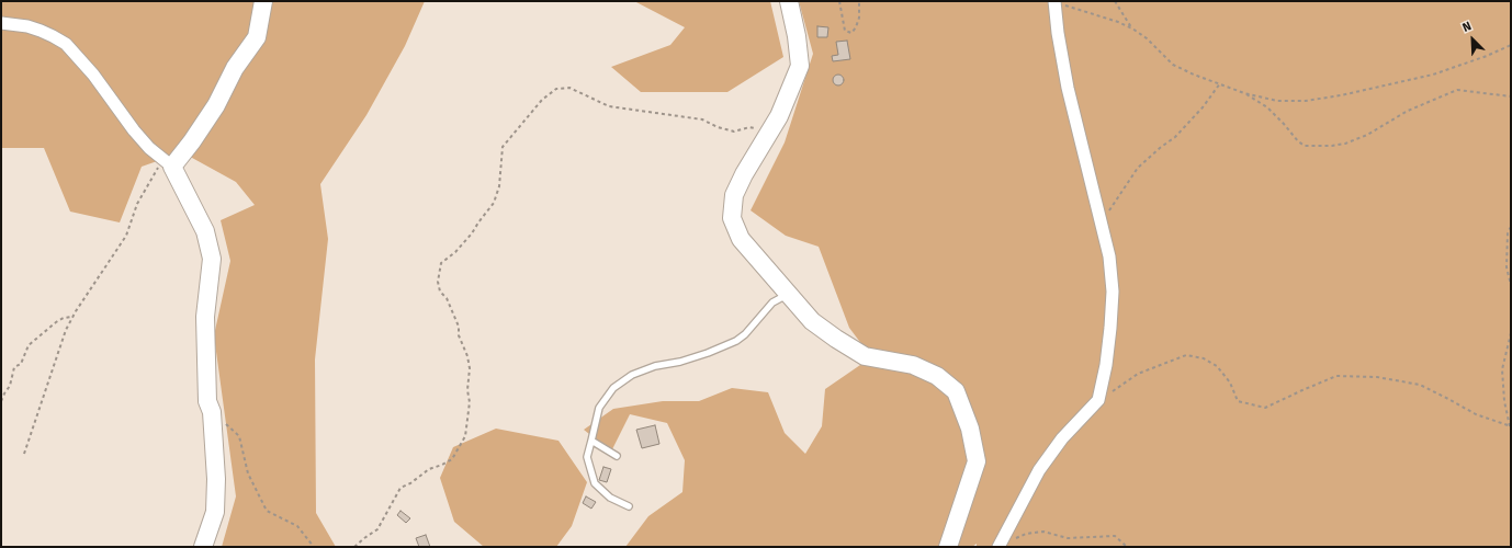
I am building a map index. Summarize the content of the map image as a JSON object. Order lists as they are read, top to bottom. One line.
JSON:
{"north":"top left"}
